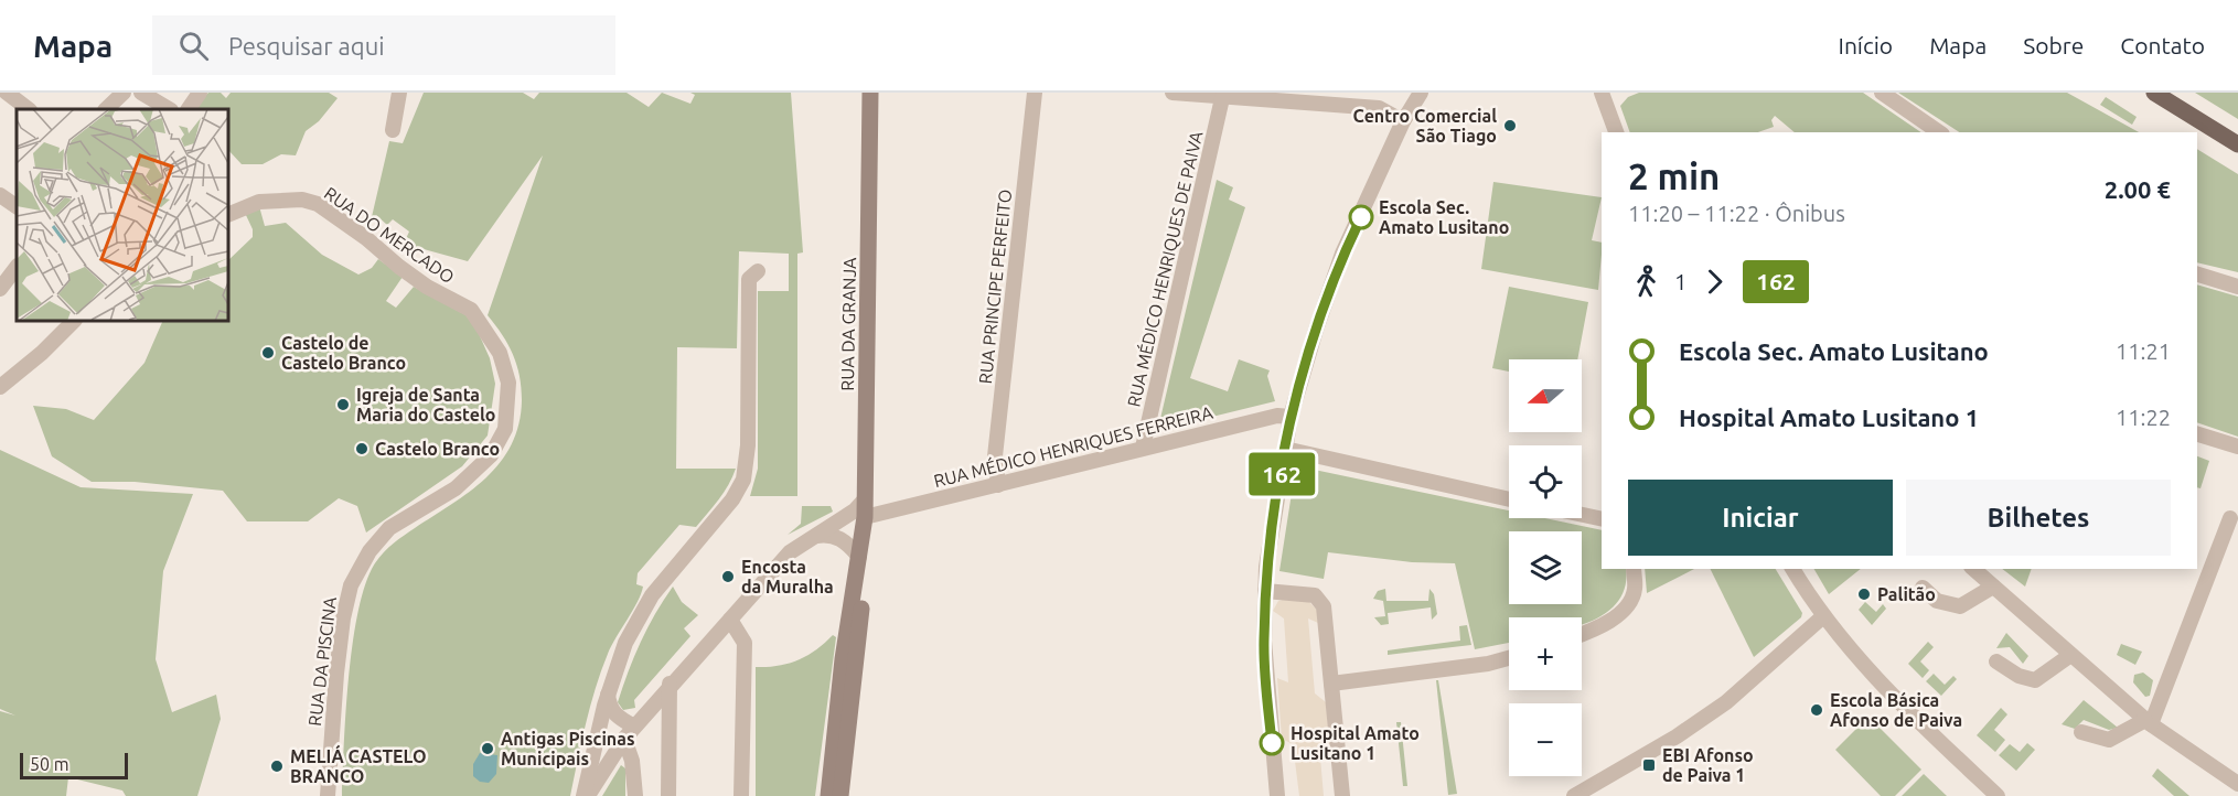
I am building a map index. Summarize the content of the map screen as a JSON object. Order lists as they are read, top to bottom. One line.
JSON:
{"streets":{"main road":["RUA DA GRANJA"],"street":["RUA DO MERCADO","RUA MÉDICO HENRIQUES DE PAIVA","RUA PRINCIPE PERFEITO","RUA MÉDICO HENRIQUES FERREIRA","RUA DA PISCINA"]},"crossings":[["RUA DO MERCADO","RUA DA PISCINA"],["RUA MÉDICO HENRIQUES DE PAIVA","RUA MÉDICO HENRIQUES FERREIRA"],["RUA PRINCIPE PERFEITO","RUA MÉDICO HENRIQUES FERREIRA"],["RUA DA GRANJA","RUA MÉDICO HENRIQUES FERREIRA"]],"places":{"other":["Centro Comercial São Tiago","Escola Sec. Amato Lusitano","Castelo de Castelo Branco","Igreja de Santa Maria do Castelo","Castelo Branco","Encosta da Muralha","Palitão","Escola Básica Afonso de Paiva","Hospital Amato Lusitano 1","Antigas Piscinas Municipais","MELIÁ CASTELO BRANCO"],"transit":["EBI Afonso de Paiva 1"]},"lines":["bus line 162"],"scale_bar":"50 m","north":"left","page":{"header":"Mapa","search":"Pesquisar aqui","nav":["Início","Mapa","Sobre","Contato"],"on_map":"162","heading":["2 min","11:20 – 11:22 · Ônibus","2.00 €"],"legs":["1","162"],"list":[{"name":"Escola Sec. Amato Lusitano","value":"11:21"},{"name":"Hospital Amato Lusitano 1","value":"11:22"}],"map_buttons":["+","−"],"buttons":["Iniciar","Bilhetes"],"scale":"50 m"}}
